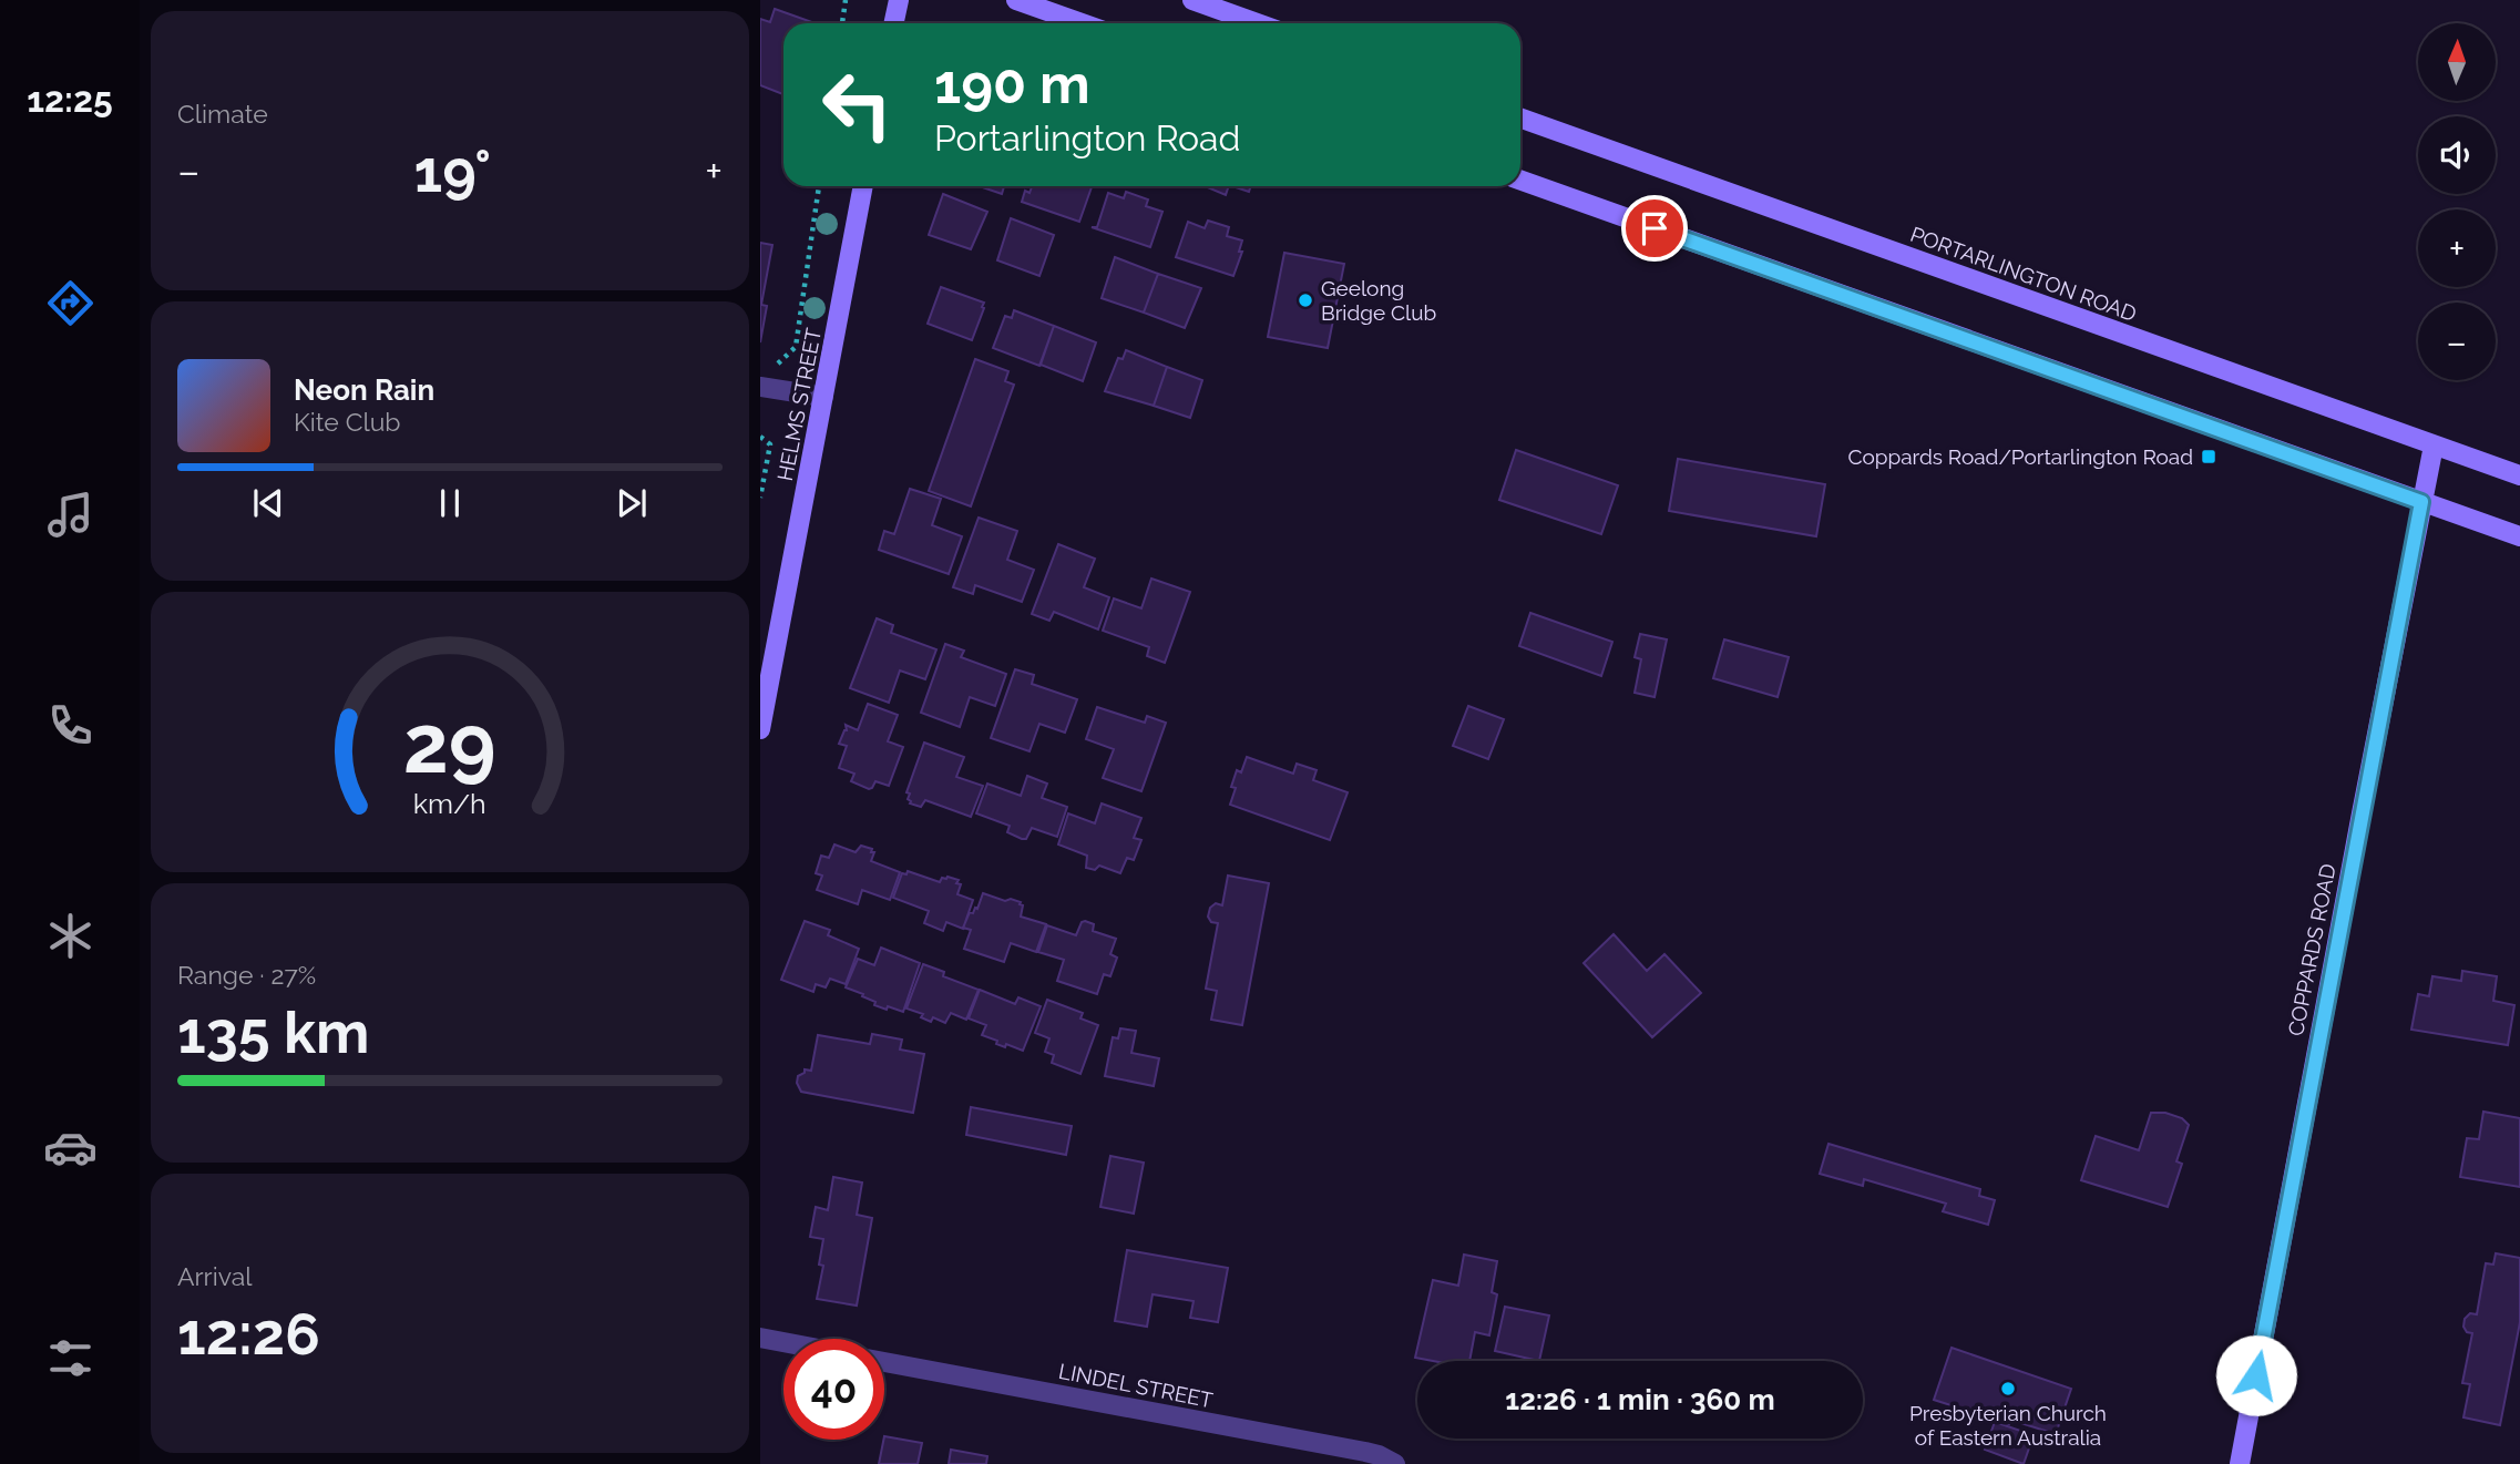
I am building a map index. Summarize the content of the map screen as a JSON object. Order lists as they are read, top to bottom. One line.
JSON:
{"streets":{"main road":["PORTARLINGTON ROAD","HELMS STREET","COPPARDS ROAD"],"street":["LINDEL STREET"]},"crossings":[["PORTARLINGTON ROAD","COPPARDS ROAD"]],"places":{"other":["Geelong Bridge Club","Presbyterian Church of Eastern Australia"],"transit":["Coppards Road/Portarlington Road"]},"north":"top","page":{"tabs":"12:25","tile":["Climate",["Range · 27%","135 km"],["Arrival","12:26"]],"map_buttons":["+","−"],"turn":["190 m","Portarlington Road"],"heat":["−","19°","+"],"song":["Neon Rain","Kite Club"],"limit":"40","trip":"12:26 · 1 min · 360 m","gauge":["29","km/h"]}}
